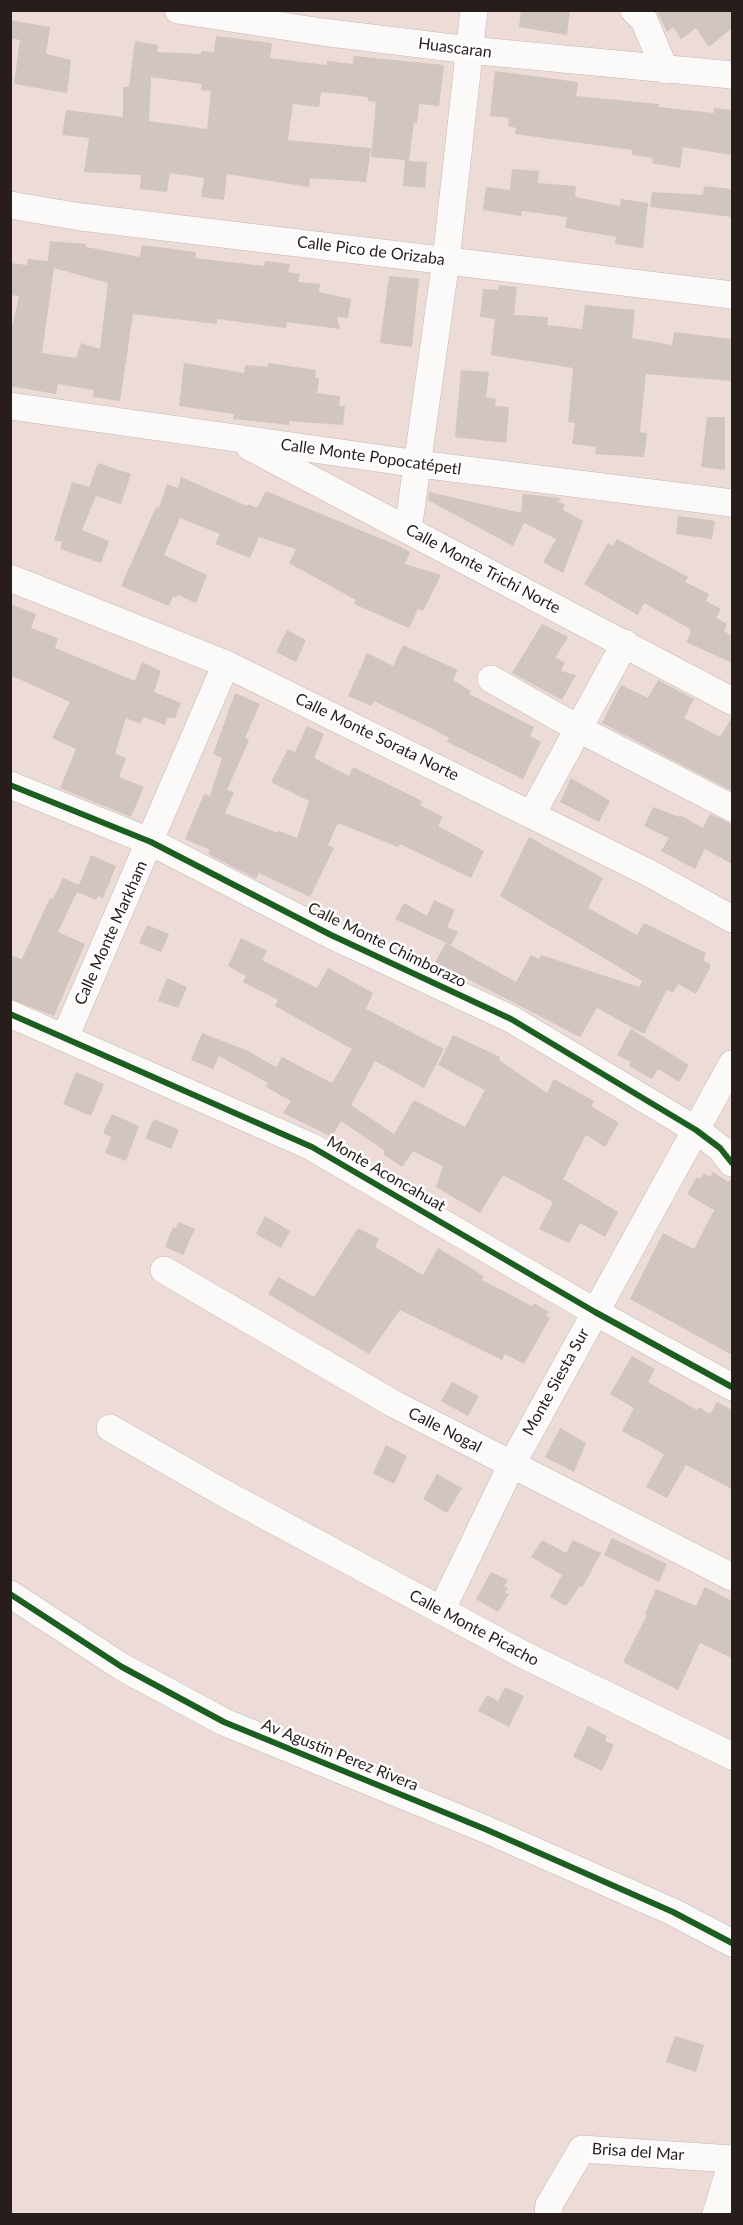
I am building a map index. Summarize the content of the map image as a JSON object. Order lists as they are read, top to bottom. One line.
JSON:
{"streets":{"street":["Huascaran","Calle Pico de Orizaba","Calle Monte Popocatépetl","Calle Monte Trichi Norte","Calle Monte Sorata Norte","Calle Monte Markham","Calle Monte Chimborazo","Monte Aconcahuat","Monte Siesta Sur","Calle Nogal","Calle Monte Picacho","Av Agustin Perez Rivera","Brisa del Mar"]},"crossings":[["Calle Monte Popocatépetl","Calle Monte Trichi Norte"],["Calle Monte Sorata Norte","Calle Monte Markham"],["Calle Monte Markham","Calle Monte Chimborazo"],["Calle Monte Markham","Monte Aconcahuat"],["Calle Monte Chimborazo","Monte Siesta Sur"],["Monte Aconcahuat","Monte Siesta Sur"],["Monte Siesta Sur","Calle Nogal"],["Monte Siesta Sur","Calle Monte Picacho"]]}
